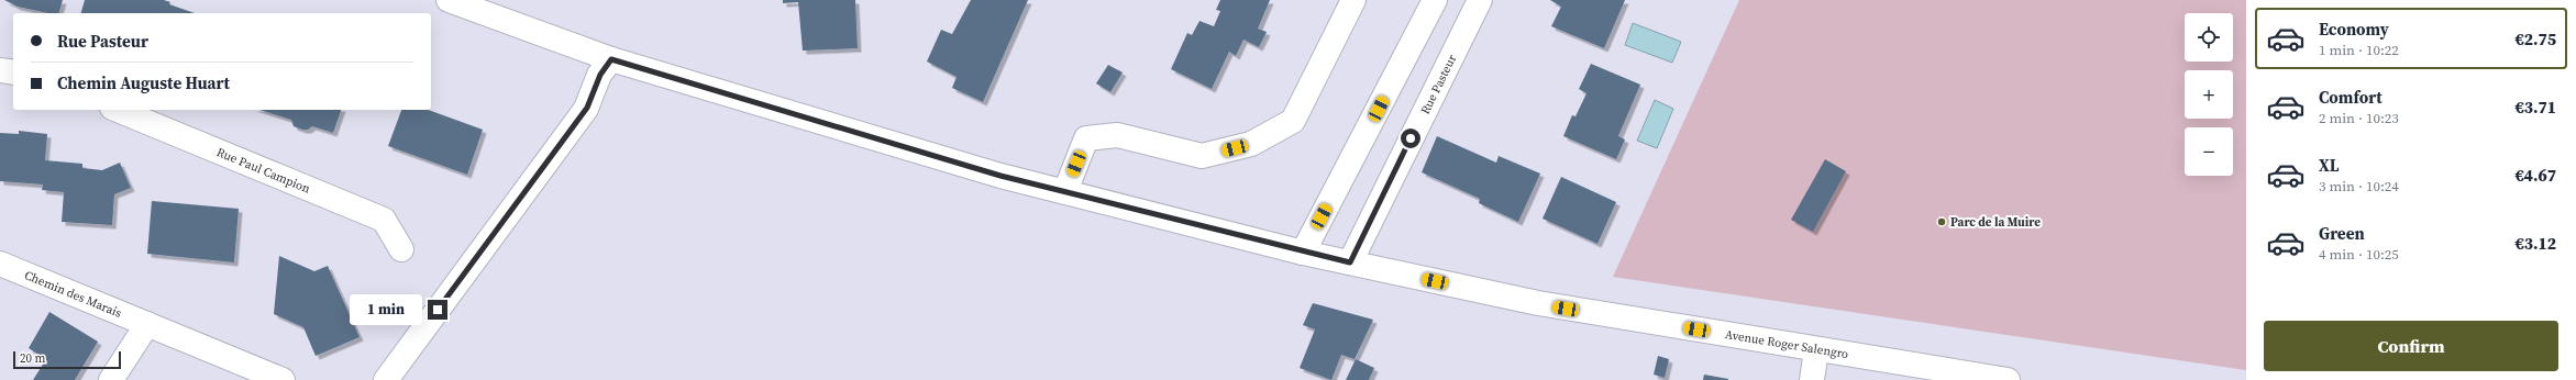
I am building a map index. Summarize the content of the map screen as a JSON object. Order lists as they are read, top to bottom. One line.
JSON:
{"streets":{"street":["Rue Pasteur","Rue Paul Campion","Chemin des Marais","Avenue Roger Salengro"]},"crossings":[["Rue Pasteur","Avenue Roger Salengro"]],"places":["Parc de la Muire"],"scale_bar":"20 m","page":{"list":[{"name":"Economy","note":"1 min · 10:22","value":"€2.75"},{"name":"Comfort","note":"2 min · 10:23","value":"€3.71"},{"name":"XL","note":"3 min · 10:24","value":"€4.67"},{"name":"Green","note":"4 min · 10:25","value":"€3.12"}],"map_buttons":["+","−"],"banner":["Rue Pasteur","Chemin Auguste Huart"],"bubble":"1 min","buttons":"Confirm","scale":"20 m"}}
